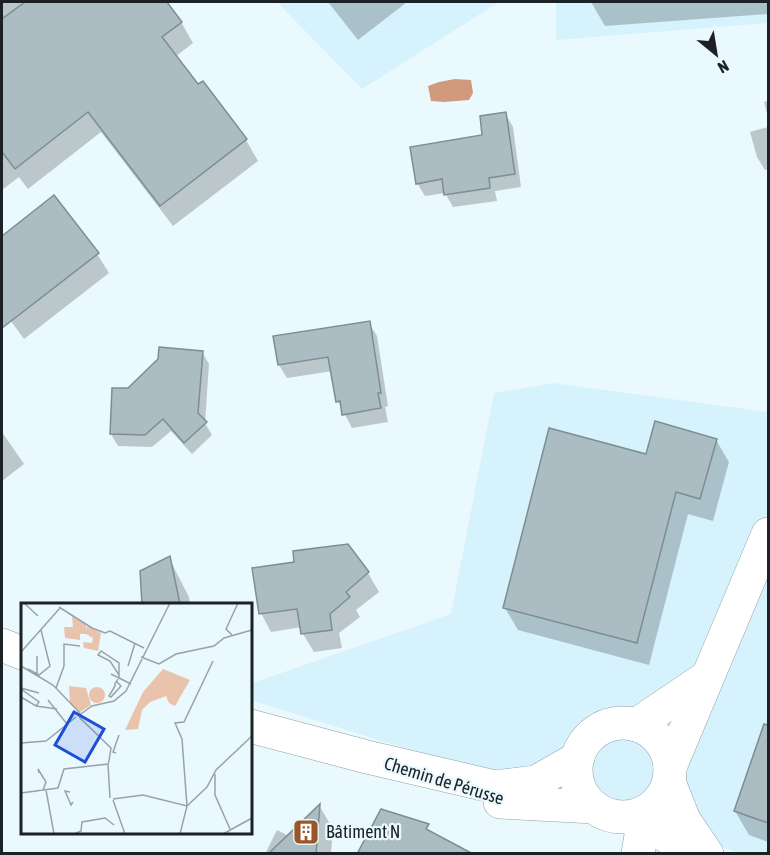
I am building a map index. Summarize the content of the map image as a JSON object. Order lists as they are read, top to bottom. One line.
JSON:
{"streets":{"street":["Chemin de Pérusse"]},"places":{"building":["Bâtiment N"]},"north":"bottom right"}
